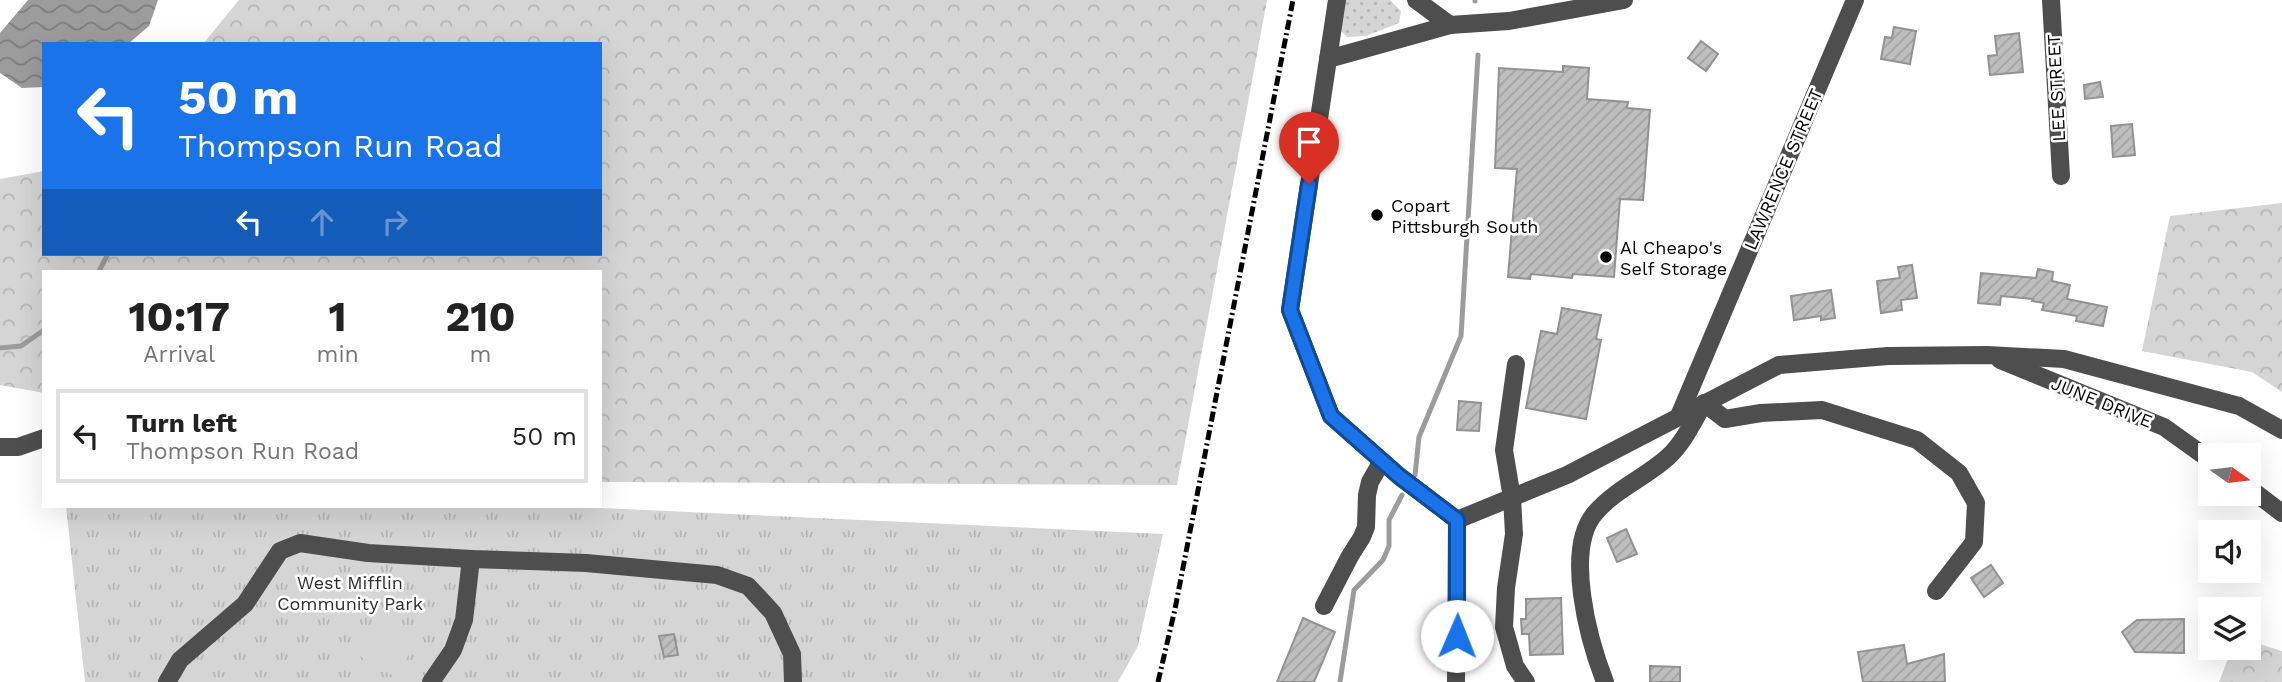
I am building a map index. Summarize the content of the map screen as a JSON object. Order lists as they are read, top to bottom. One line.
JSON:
{"streets":{"street":["LEE STREET","LAWRENCE STREET","JUNE DRIVE"]},"parks":["West Mifflin Community Park"],"places":["Copart Pittsburgh South","Al Cheapo's Self Storage"],"north":"right","page":{"turn":["50 m","Thompson Run Road"],"eta":["10:17","Arrival","1","min","210","m"],"list":[{"name":"Turn left","note":"Thompson Run Road","value":"50 m"}]}}
